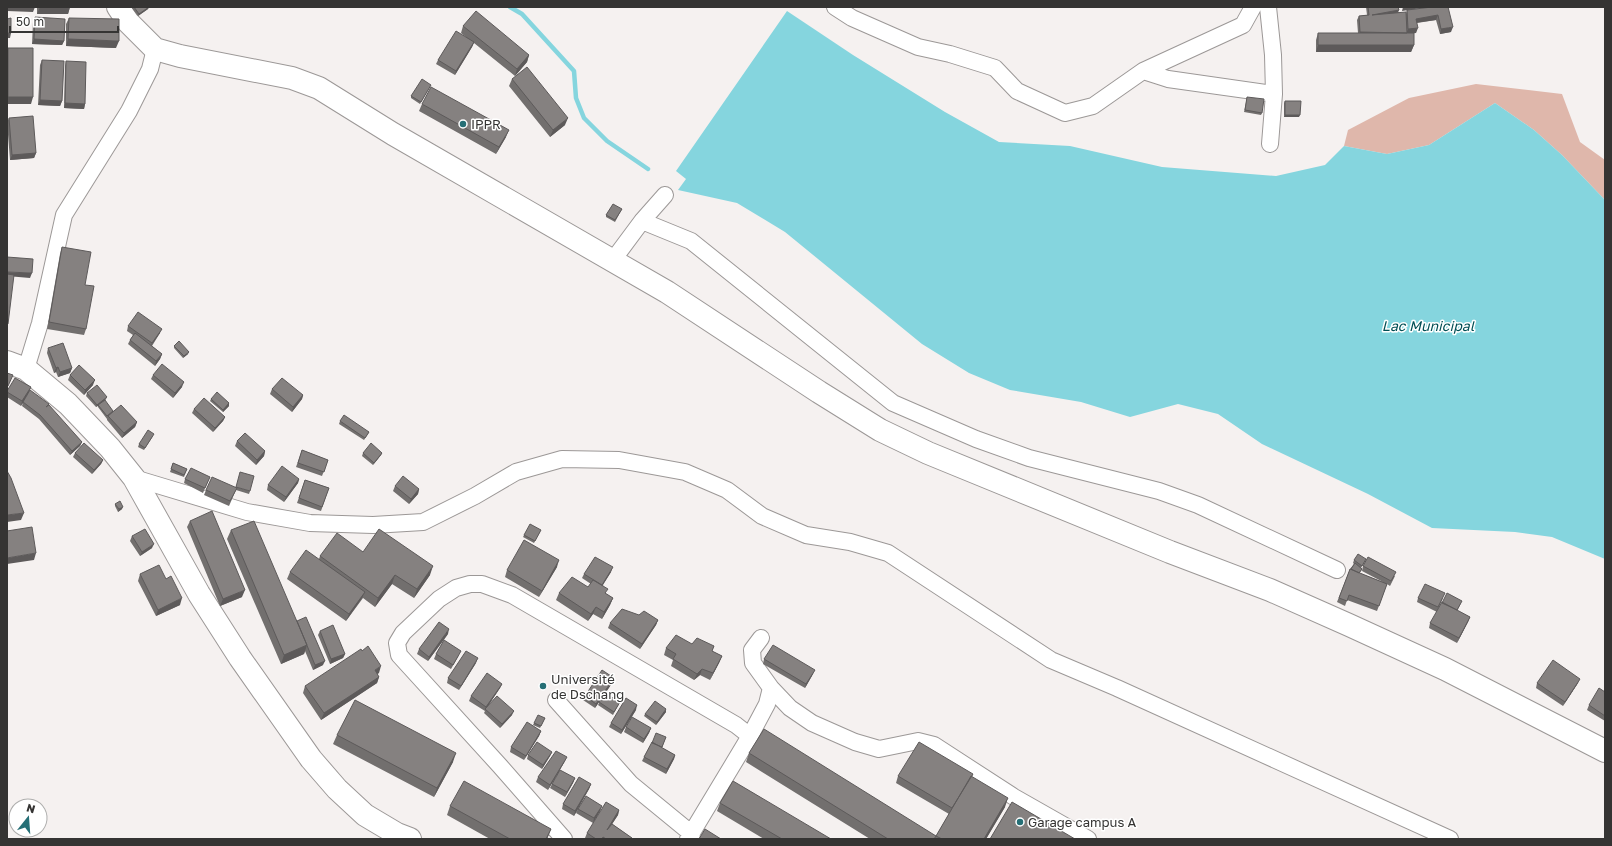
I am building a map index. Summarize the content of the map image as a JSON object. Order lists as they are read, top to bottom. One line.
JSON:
{"water":["Lac Municipal"],"places":["IPPR","Université de Dschang","Garage campus A"],"scale_bar":"50 m","north":"top"}
